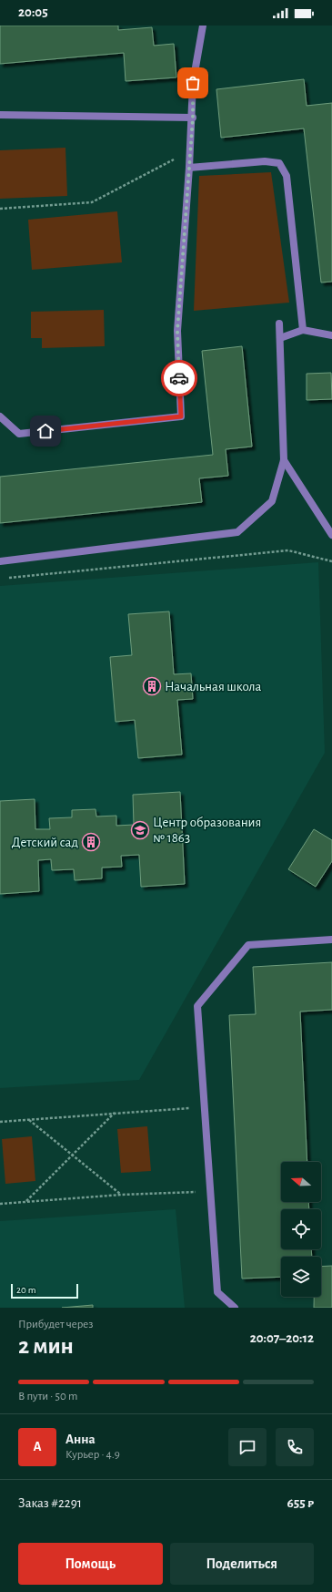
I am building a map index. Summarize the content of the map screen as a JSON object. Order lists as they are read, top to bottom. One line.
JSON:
{"places":{"building":["Начальная школа","Детский сад"],"school or university":["Центр образования № 1863"]},"scale_bar":"20 m","north":"left","page":{"status":"20:05","scale":"20 m","heading":["2 мин","Прибудет через","20:07–20:12"],"panel":["Анна","Курьер · 4.9","Заказ #2291","655 ₽"],"bar":"В пути · 50 m","round":"А","buttons":["Помощь","Поделиться"]}}
